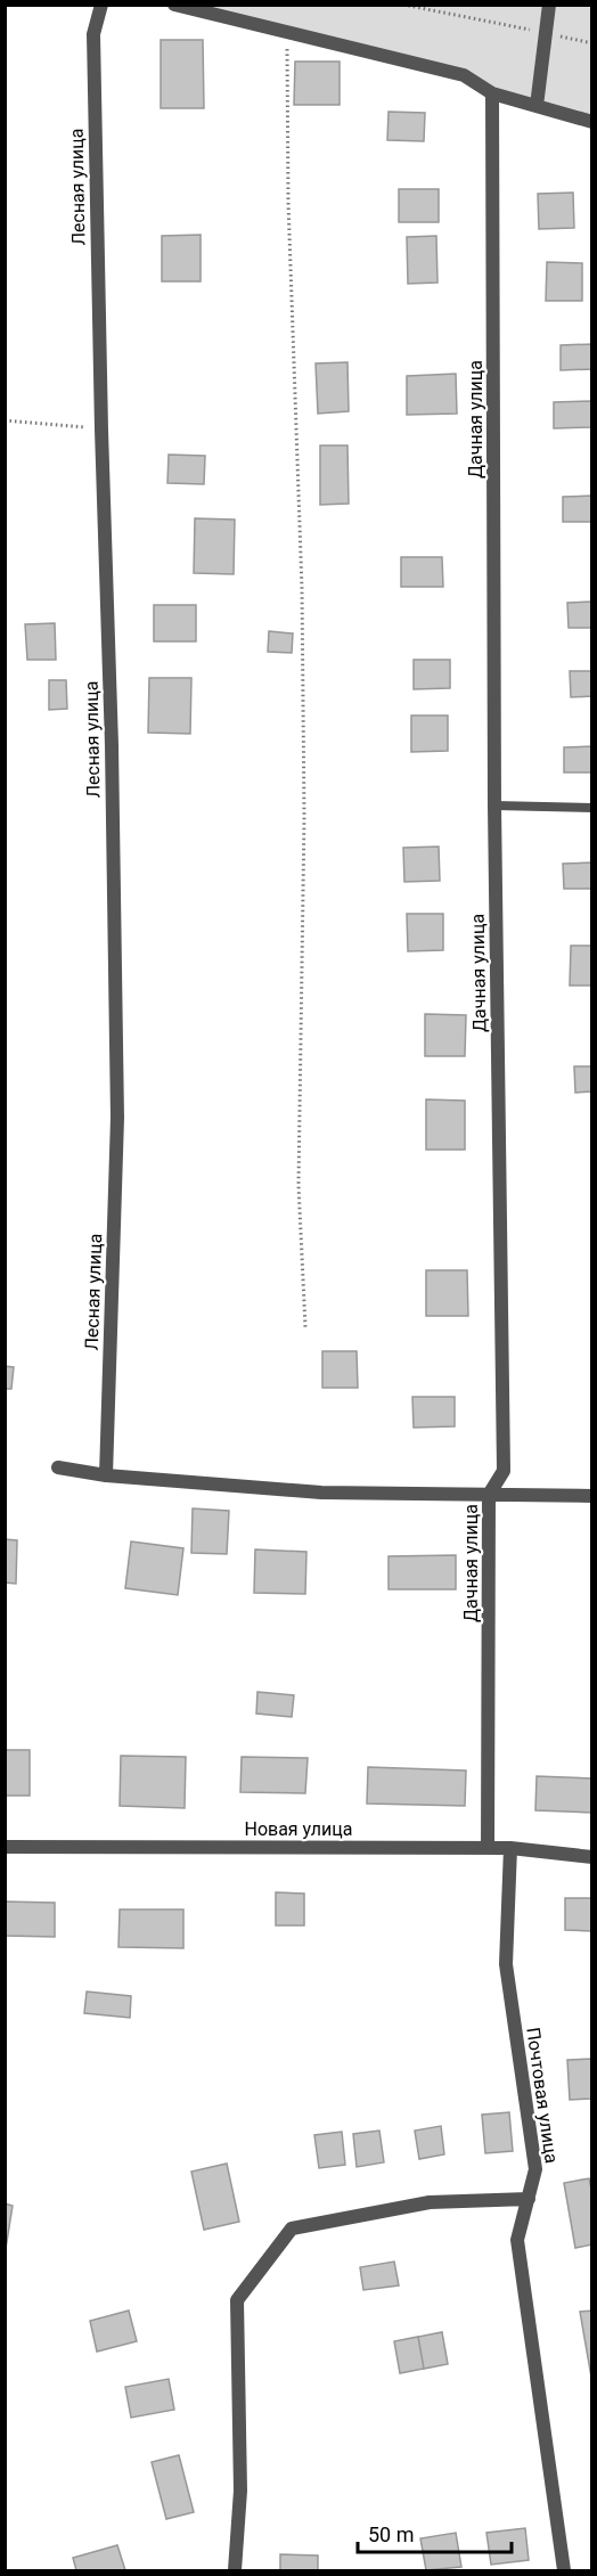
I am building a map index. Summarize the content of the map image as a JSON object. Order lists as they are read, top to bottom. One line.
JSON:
{"streets":{"street":["Лесная улица","Дачная улица","Новая улица","Почтовая улица"]},"crossings":[["Дачная улица","Новая улица"]],"scale_bar":"50 m"}
